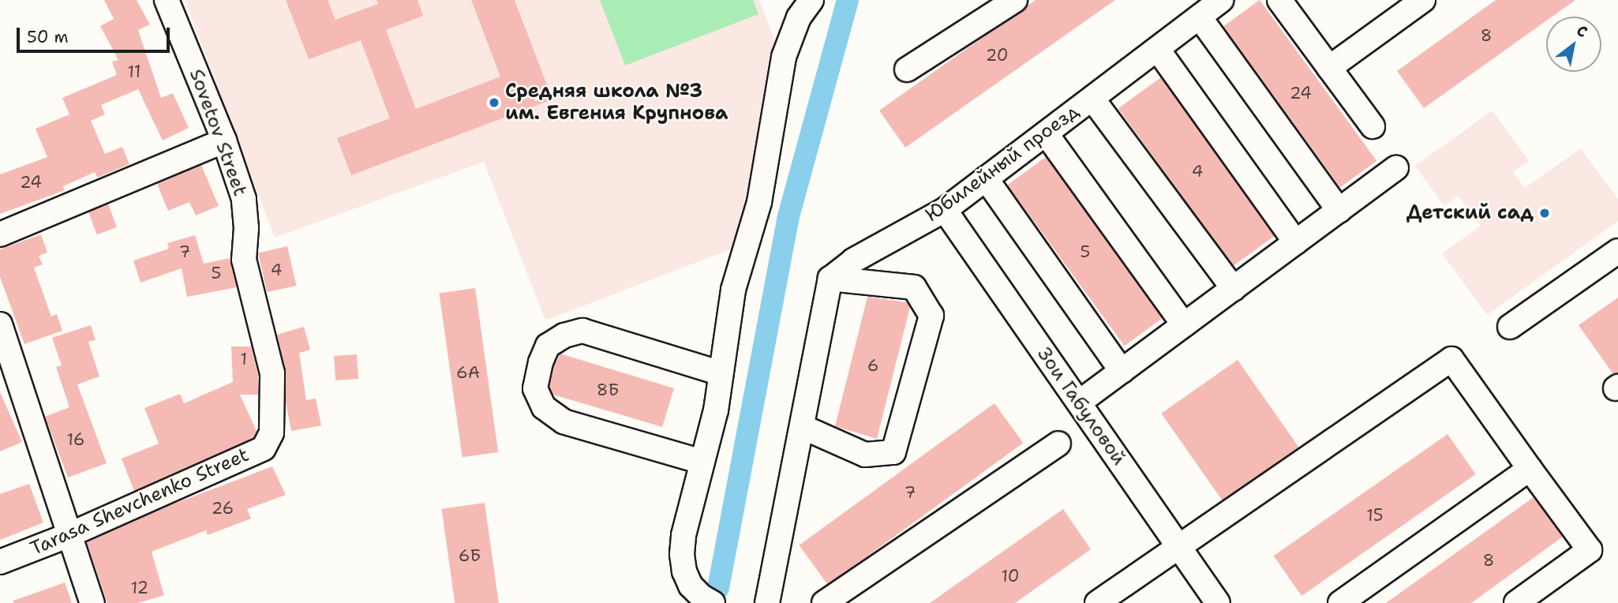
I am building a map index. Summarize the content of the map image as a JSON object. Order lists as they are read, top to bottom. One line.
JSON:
{"streets":{"street":["Sovetov Street","Юбилейный проезд","Зои Габуловой","Tarasa Shevchenko Street"]},"crossings":[["Sovetov Street","Tarasa Shevchenko Street"],["Юбилейный проезд","Зои Габуловой"]],"places":["Средняя школа №3 им. Евгения Крупнова","Детский сад"],"house_numbers":["8","20","11","24","4","24","7","5","4","5","1","6","6А","8Б","16","7","26","15","6Б","8","10","12"],"scale_bar":"50 m","north":"top right"}
